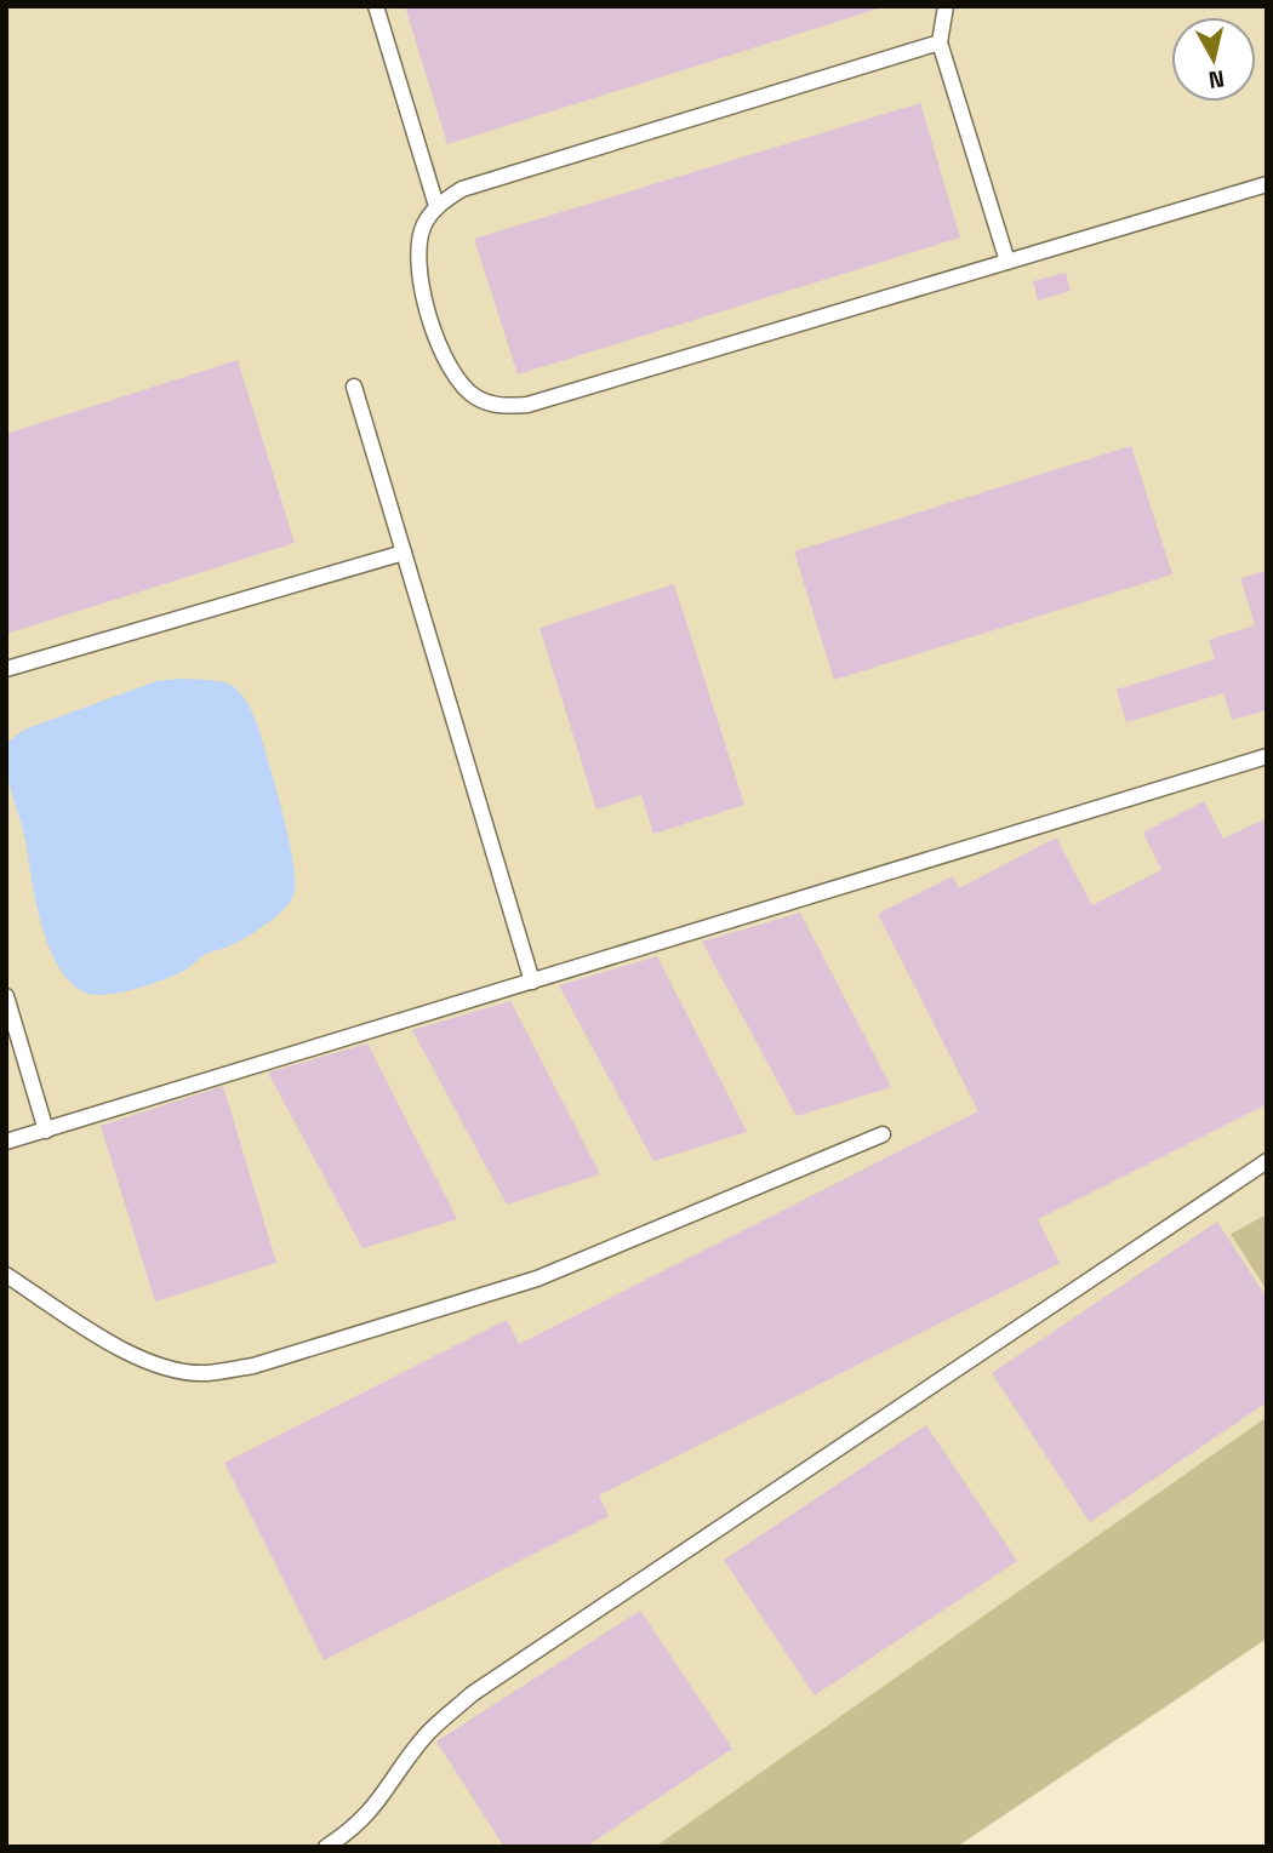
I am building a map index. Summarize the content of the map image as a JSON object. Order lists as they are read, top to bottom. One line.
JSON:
{"north":"bottom"}
